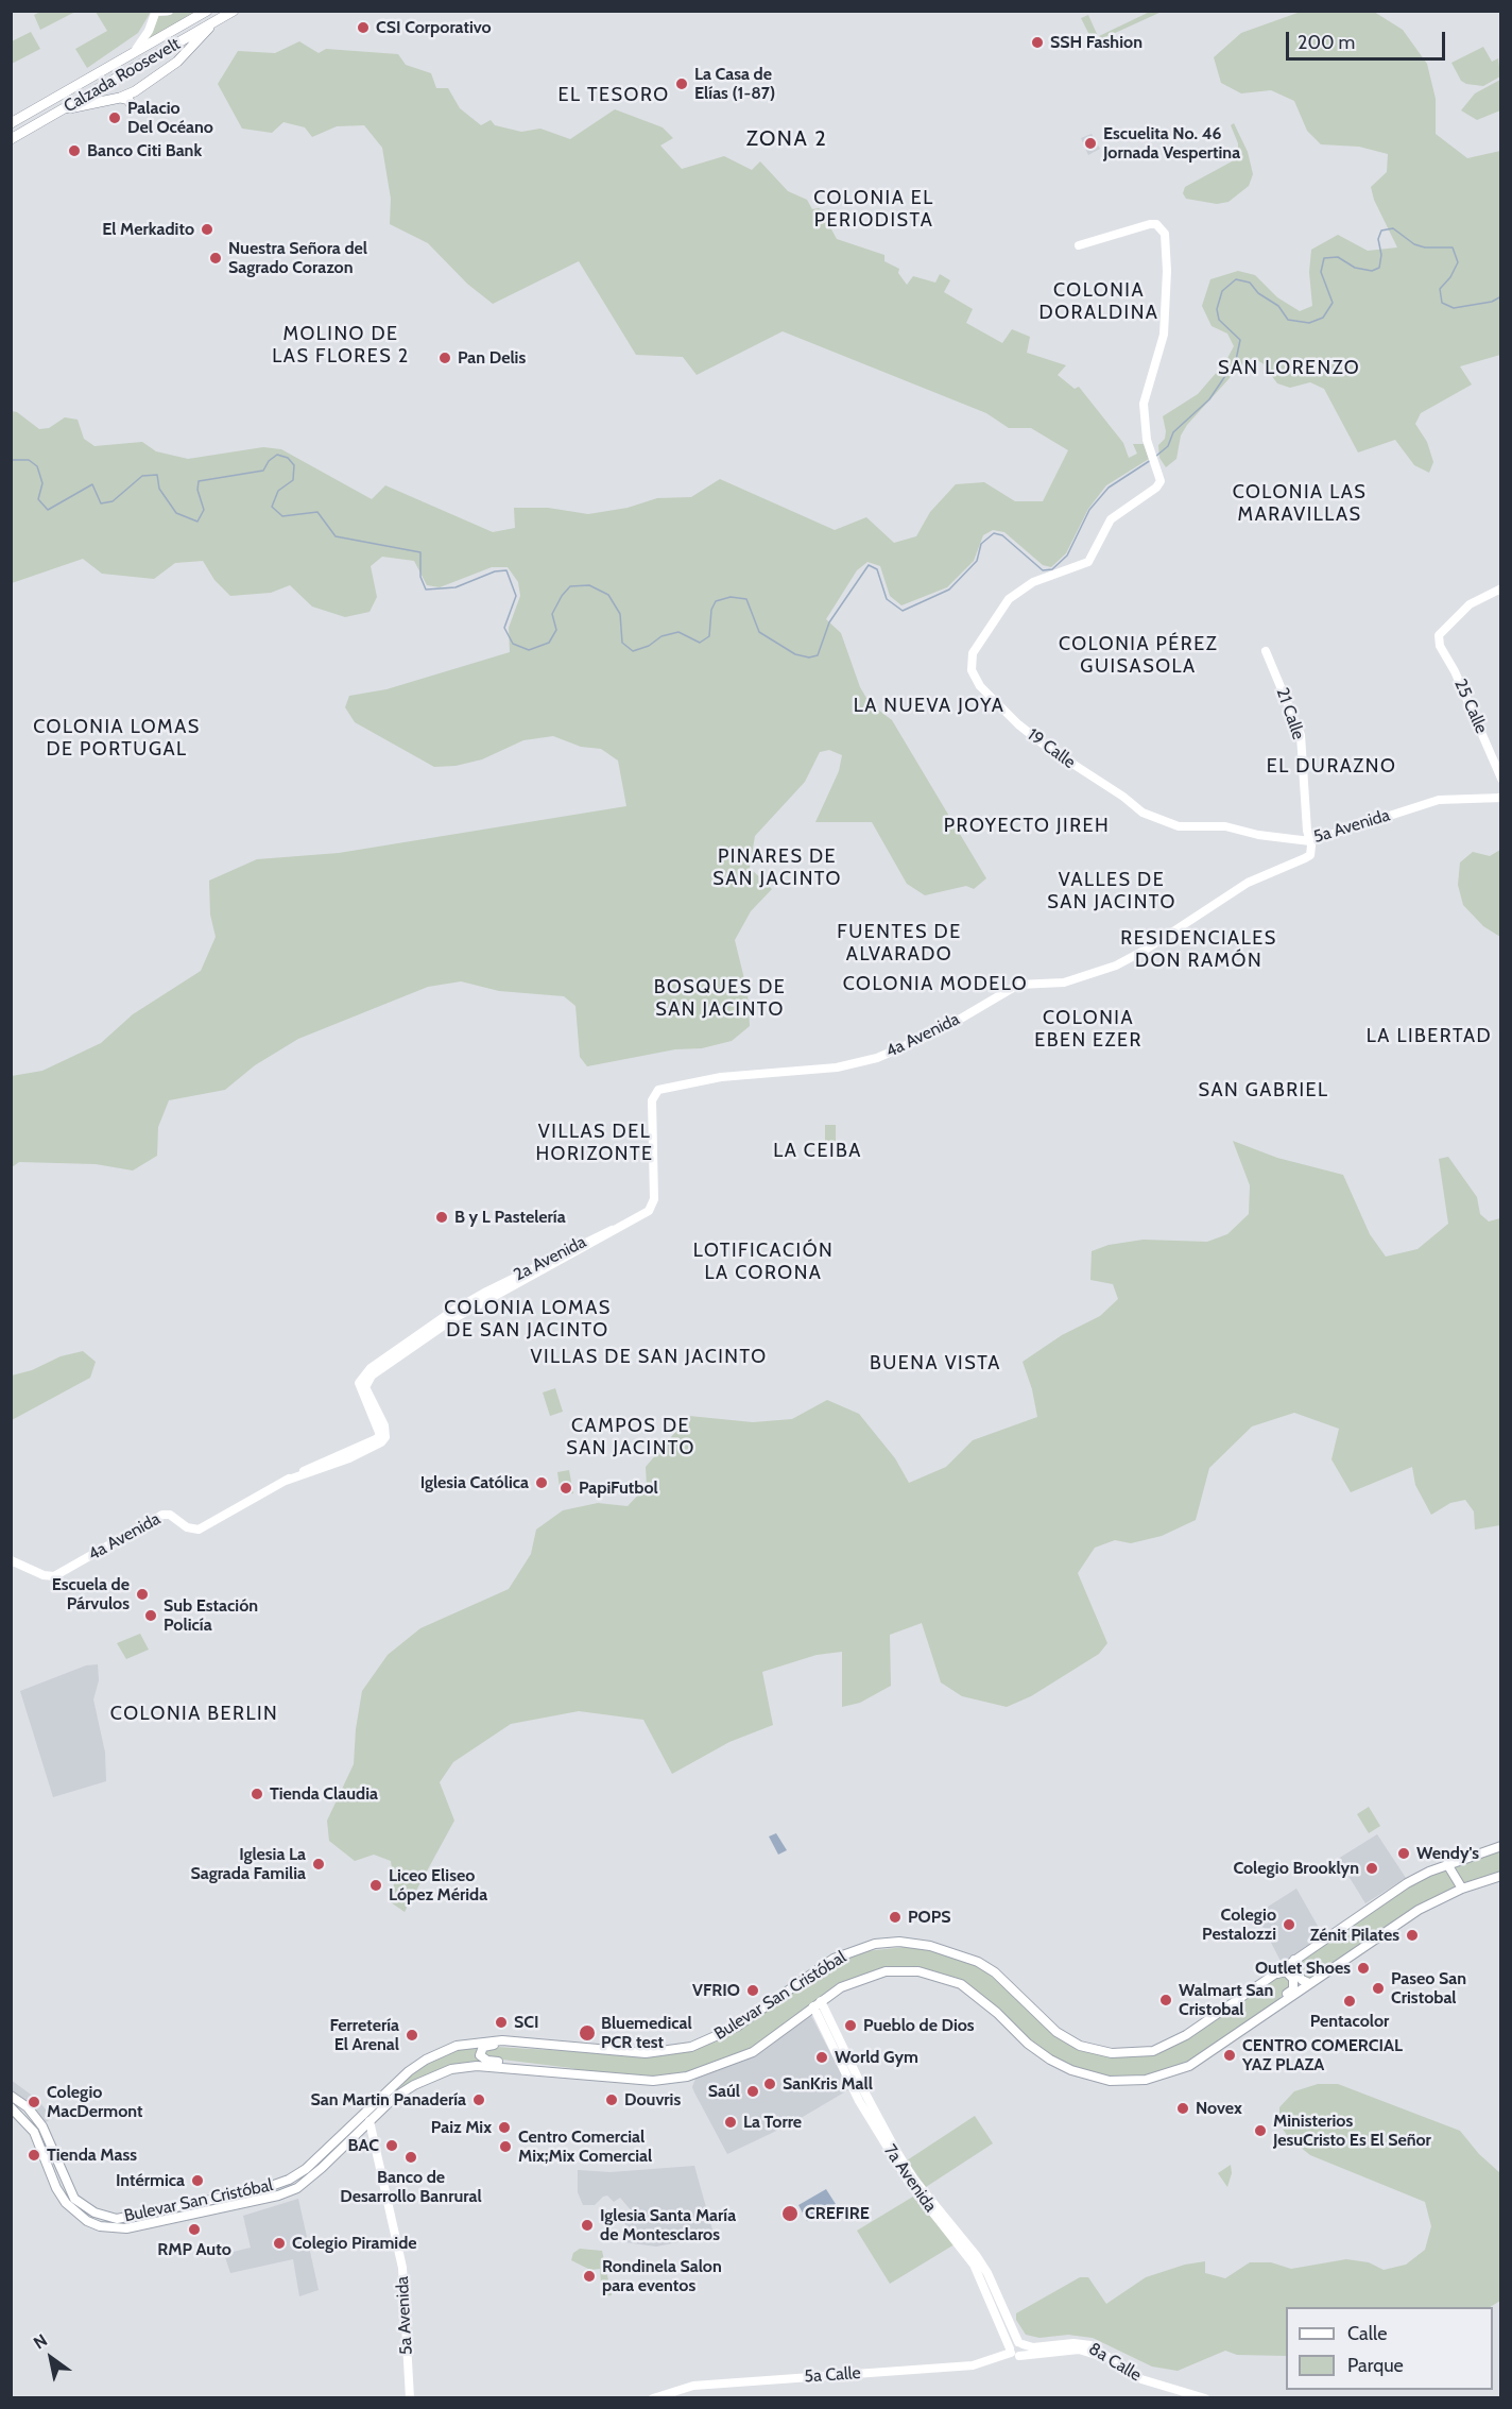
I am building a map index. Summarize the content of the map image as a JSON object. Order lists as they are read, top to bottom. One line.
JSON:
{"streets":{"highway":["Calzada Roosevelt"],"main road":["Bulevar San Cristóbal"],"street":["25 Calle","21 Calle","19 Calle","5a Avenida","4a Avenida","2a Avenida","7a Avenida","8a Calle","5a Calle"]},"crossings":[["21 Calle","5a Avenida"],["21 Calle","4a Avenida"],["19 Calle","5a Avenida"],["5a Avenida","Bulevar San Cristóbal"],["4a Avenida","2a Avenida"],["Bulevar San Cristóbal","7a Avenida"],["7a Avenida","8a Calle"],["7a Avenida","5a Calle"],["8a Calle","5a Calle"]],"districts":["EL TESORO","ZONA 2","COLONIA EL PERIODISTA","COLONIA DORALDINA","MOLINO DE LAS FLORES 2","SAN LORENZO","COLONIA LAS MARAVILLAS","COLONIA PÉREZ GUISASOLA","LA NUEVA JOYA","COLONIA LOMAS DE PORTUGAL","EL DURAZNO","PROYECTO JIREH","PINARES DE SAN JACINTO","VALLES DE SAN JACINTO","FUENTES DE ALVARADO","RESIDENCIALES DON RAMÓN","COLONIA MODELO","BOSQUES DE SAN JACINTO","COLONIA EBEN EZER","LA LIBERTAD","SAN GABRIEL","VILLAS DEL HORIZONTE","LA CEIBA","LOTIFICACIÓN LA CORONA","COLONIA LOMAS DE SAN JACINTO","VILLAS DE SAN JACINTO","BUENA VISTA","CAMPOS DE SAN JACINTO","COLONIA BERLIN"],"places":["CSI Corporativo","SSH Fashion","La Casa de Elías (1-87)","Palacio Del Océano","Escuelita No. 46 Jornada Vespertina","Banco Citi Bank","El Merkadito","Nuestra Señora del Sagrado Corazon","Pan Delis","B y L Pastelería","Iglesia Católica","PapiFutbol","Escuela de Párvulos","Sub Estación Policía","Tienda Claudia","Wendy's","Iglesia La Sagrada Familia","Colegio Brooklyn","Liceo Eliseo López Mérida","POPS","Colegio Pestalozzi","Zénit Pilates","Outlet Shoes","Paseo San Cristobal","VFRIO","Walmart San Cristobal","Pentacolor","SCI","Pueblo de Dios","Bluemedical PCR test","Ferretería El Arenal","CENTRO COMERCIAL YAZ PLAZA","World Gym","SanKris Mall","Saúl","San Martin Panadería","Douvris","Colegio MacDermont","Novex","La Torre","Paiz Mix","Ministerios JesuCristo Es El Señor","BAC","Centro Comercial Mix;Mix Comercial","Tienda Mass","Banco de Desarrollo Banrural","Intérmica","CREFIRE","Iglesia Santa María de Montesclaros","RMP Auto","Colegio Piramide","Rondinela Salon para eventos"],"legend":["Calle","Parque"],"scale_bar":"200 m","north":"top left"}
